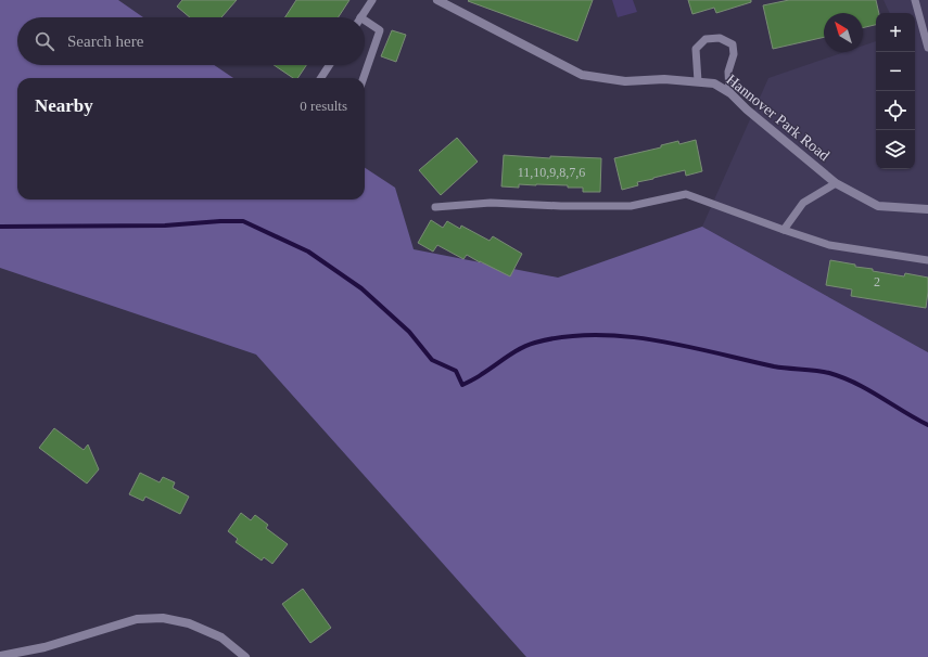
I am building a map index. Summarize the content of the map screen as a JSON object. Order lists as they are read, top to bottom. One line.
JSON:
{"streets":{"street":["Hannover Park Road"]},"house_numbers":["11,10,9,8,7,6","2"],"north":"top left","page":{"map_buttons":["+","−"],"search":"Search here","heading":["Nearby","0 results"]}}
